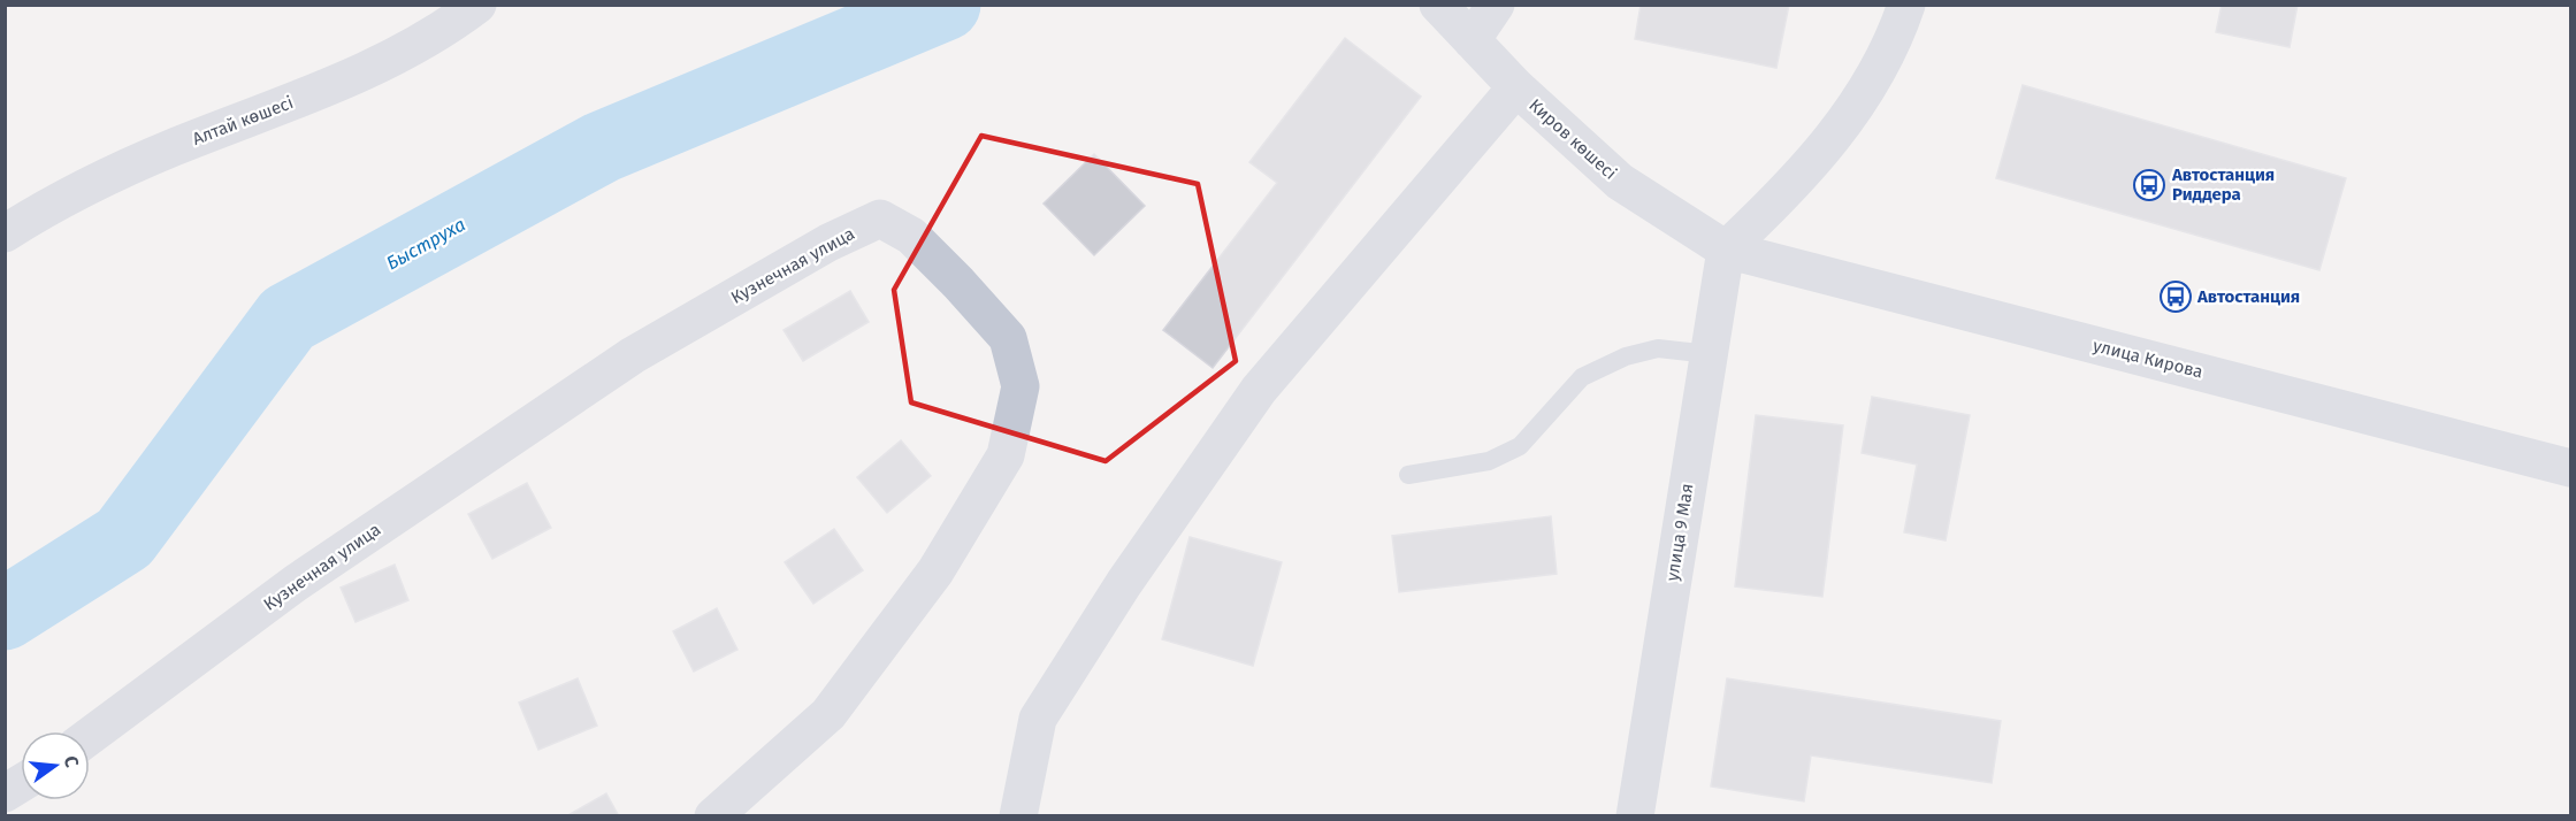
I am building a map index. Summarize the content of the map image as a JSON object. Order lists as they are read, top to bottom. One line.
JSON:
{"streets":{"street":["Алтай көшесі","Киров көшесі","Кузнечная улица","улица Кирова","улица 9 Мая"]},"crossings":[["Киров көшесі","улица Кирова"],["Киров көшесі","улица 9 Мая"],["улица Кирова","улица 9 Мая"]],"water":["Быструха"],"places":{"bus stop":["Автостанция Риддера","Автостанция"]},"north":"right"}
